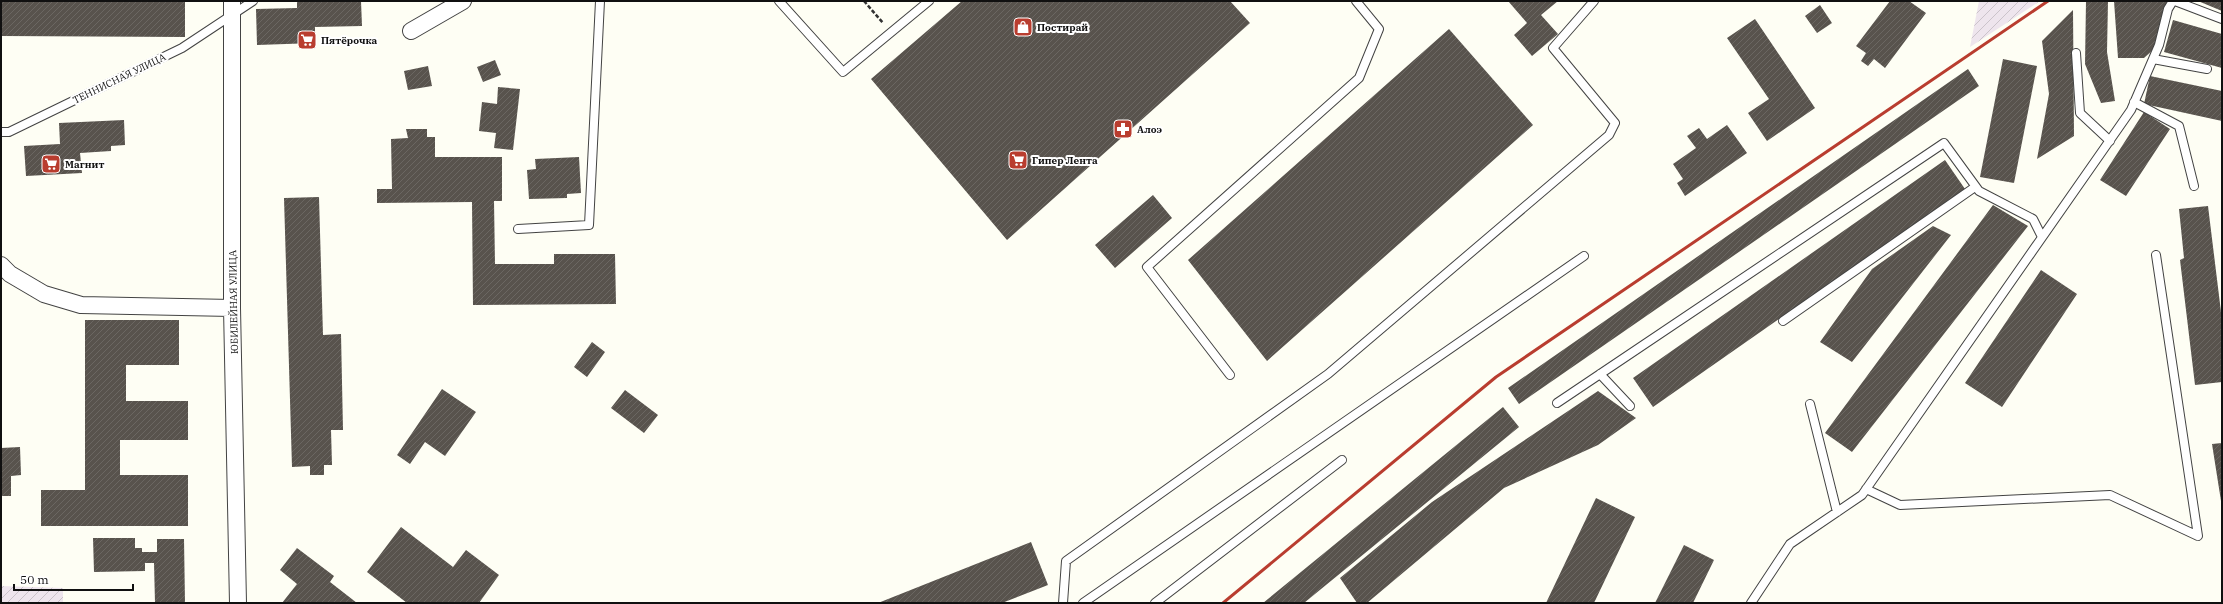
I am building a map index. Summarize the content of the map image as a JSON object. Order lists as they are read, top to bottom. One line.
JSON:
{"streets":{"street":["ЮБИЛЕЙНАЯ УЛИЦА"],"lane":["ТЕННИСНАЯ УЛИЦА"]},"crossings":[["ТЕННИСНАЯ УЛИЦА","ЮБИЛЕЙНАЯ УЛИЦА"]],"places":{"shop":["Постирай"],"supermarket":["Пятёрочка","Гипер Лента","Магнит"],"pharmacy":["Алоэ"]},"scale_bar":"50 m"}
